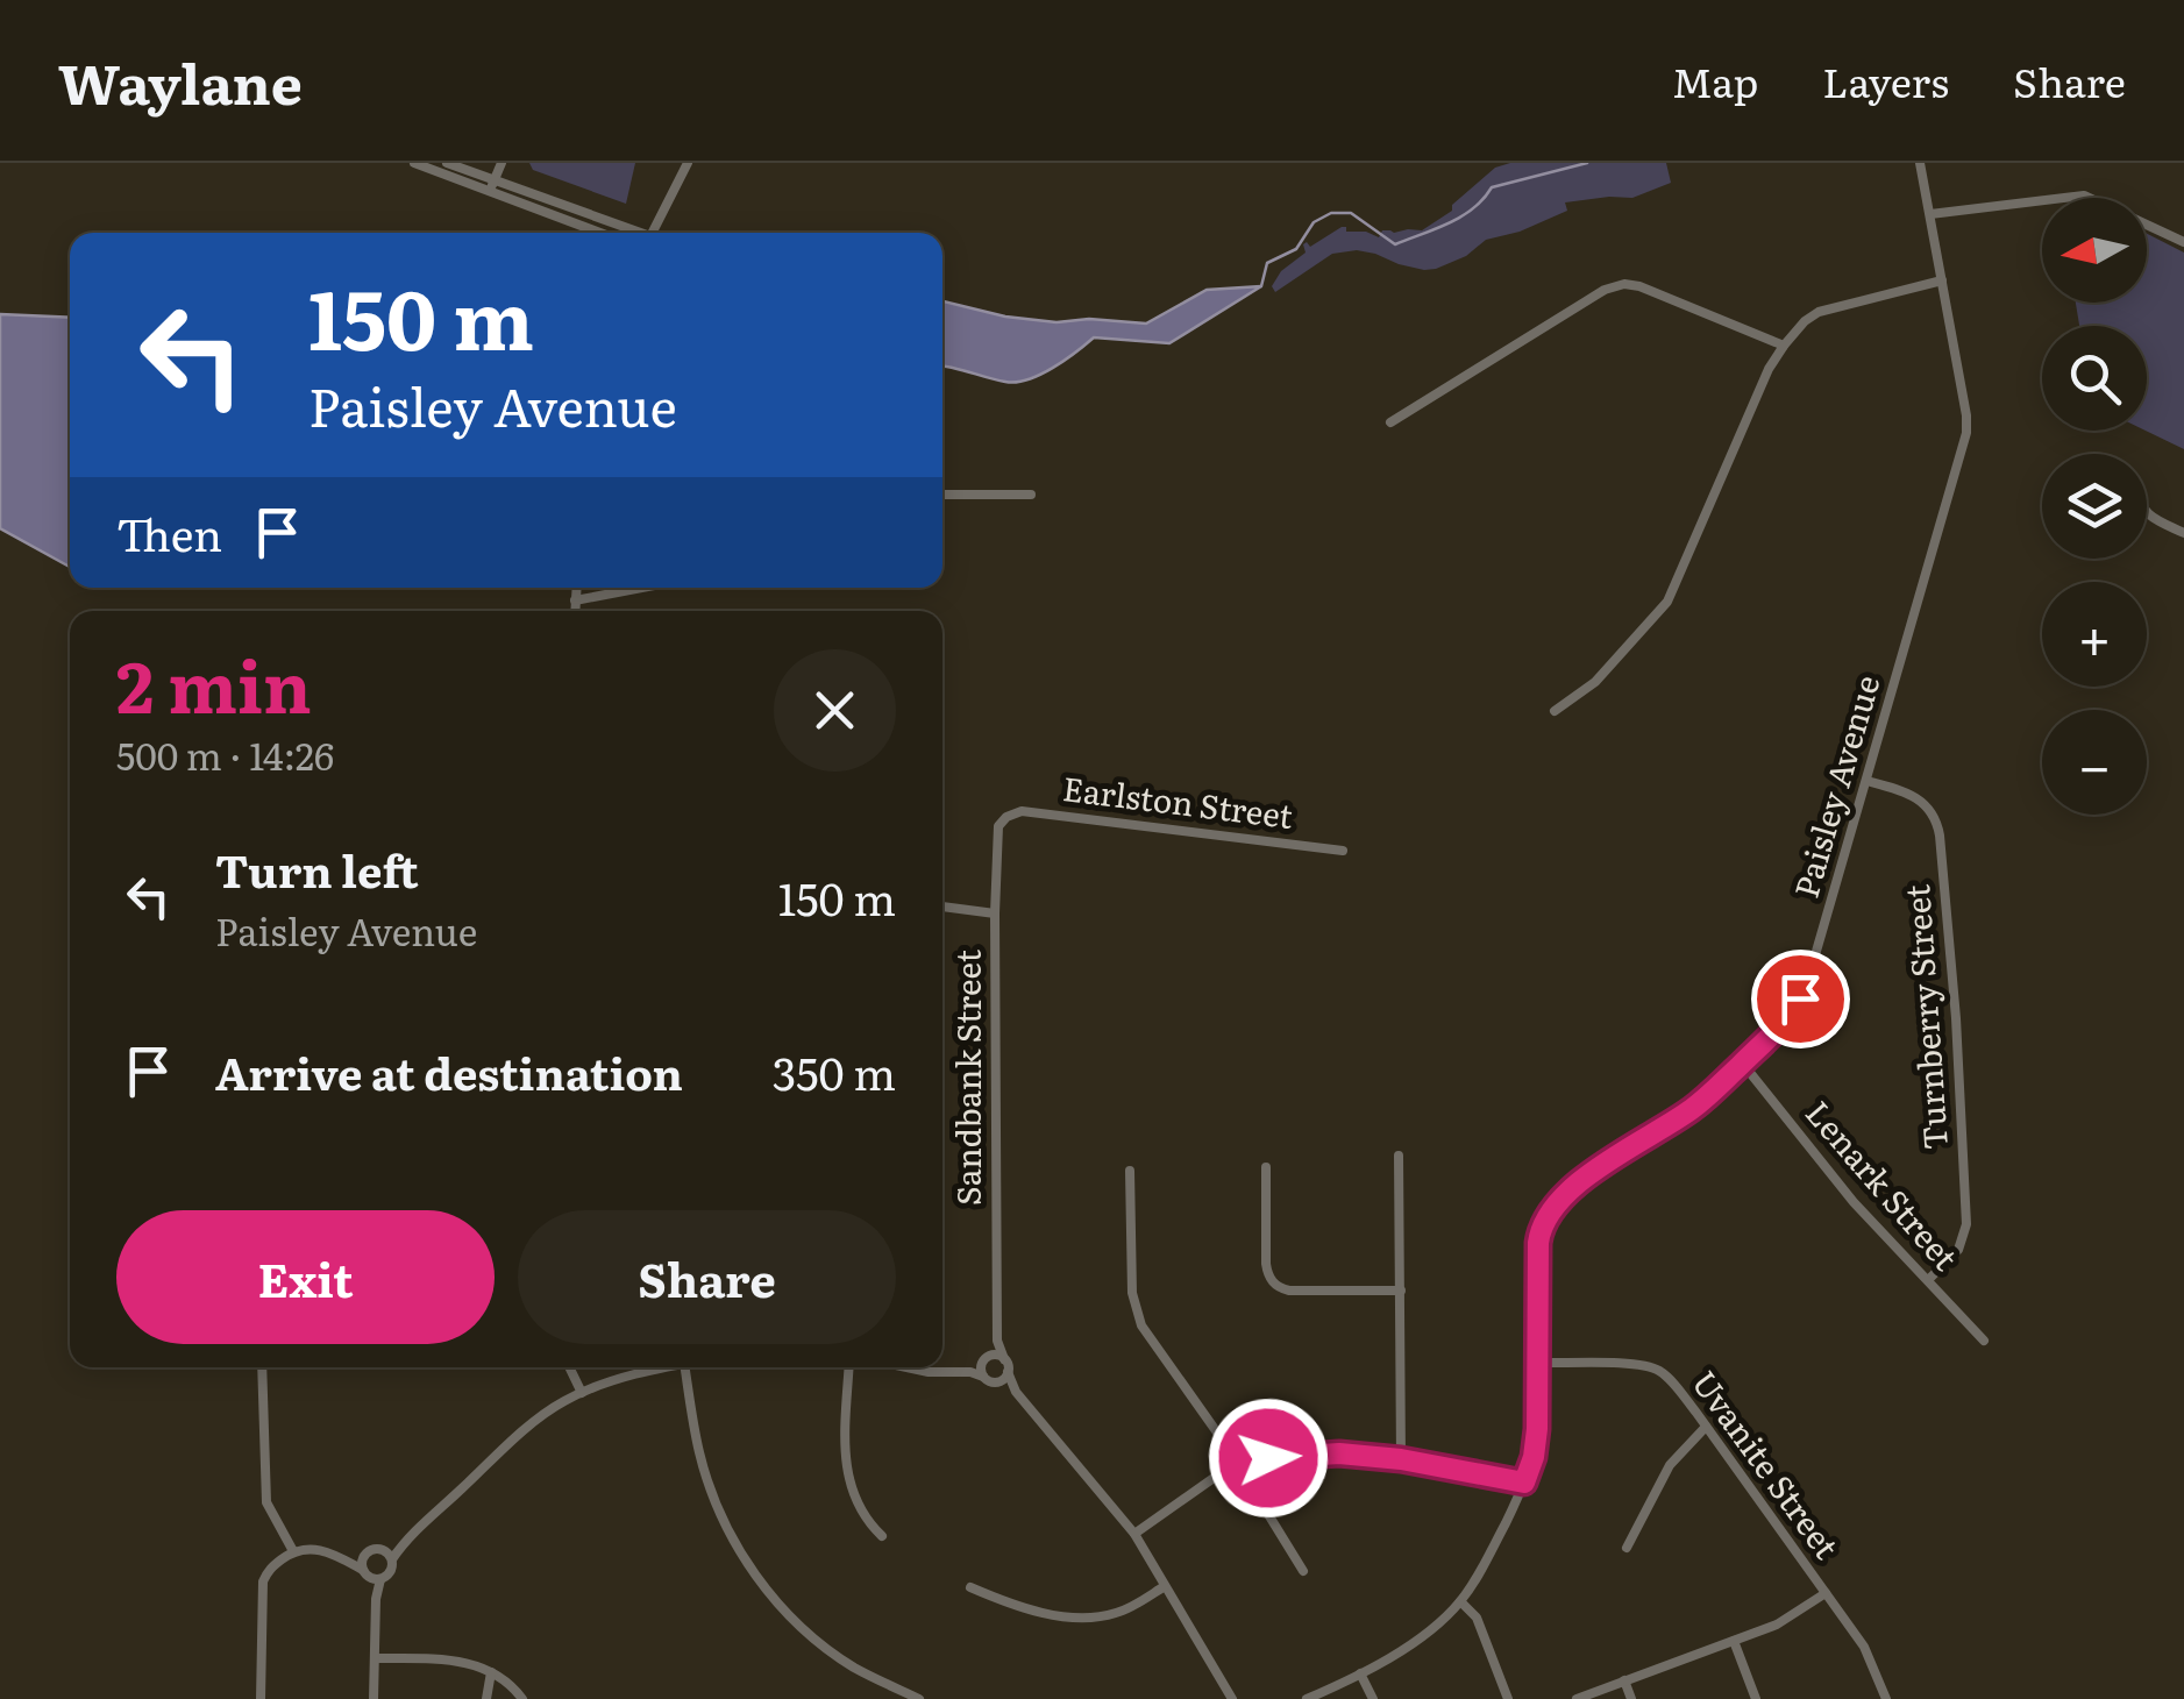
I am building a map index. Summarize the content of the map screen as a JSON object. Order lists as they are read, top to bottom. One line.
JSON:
{"streets":{"street":["Paisley Avenue","Earlston Street","Turnberry Street","Sandbank Street","Lenark Street","Uvanite Street"]},"crossings":[["Paisley Avenue","Turnberry Street"],["Paisley Avenue","Lenark Street"],["Paisley Avenue","Uvanite Street"],["Earlston Street","Sandbank Street"],["Turnberry Street","Lenark Street"]],"north":"left","page":{"header":"Waylane","nav":["Map","Layers","Share"],"map_buttons":["+","−"],"turn":["150 m","Paisley Avenue"],"then":"Then","heading":["2 min","500 m · 14:26"],"list":[{"name":"Turn left","note":"Paisley Avenue","value":"150 m"},{"name":"Arrive at destination","value":"350 m"}],"buttons":["Exit","Share"]}}
